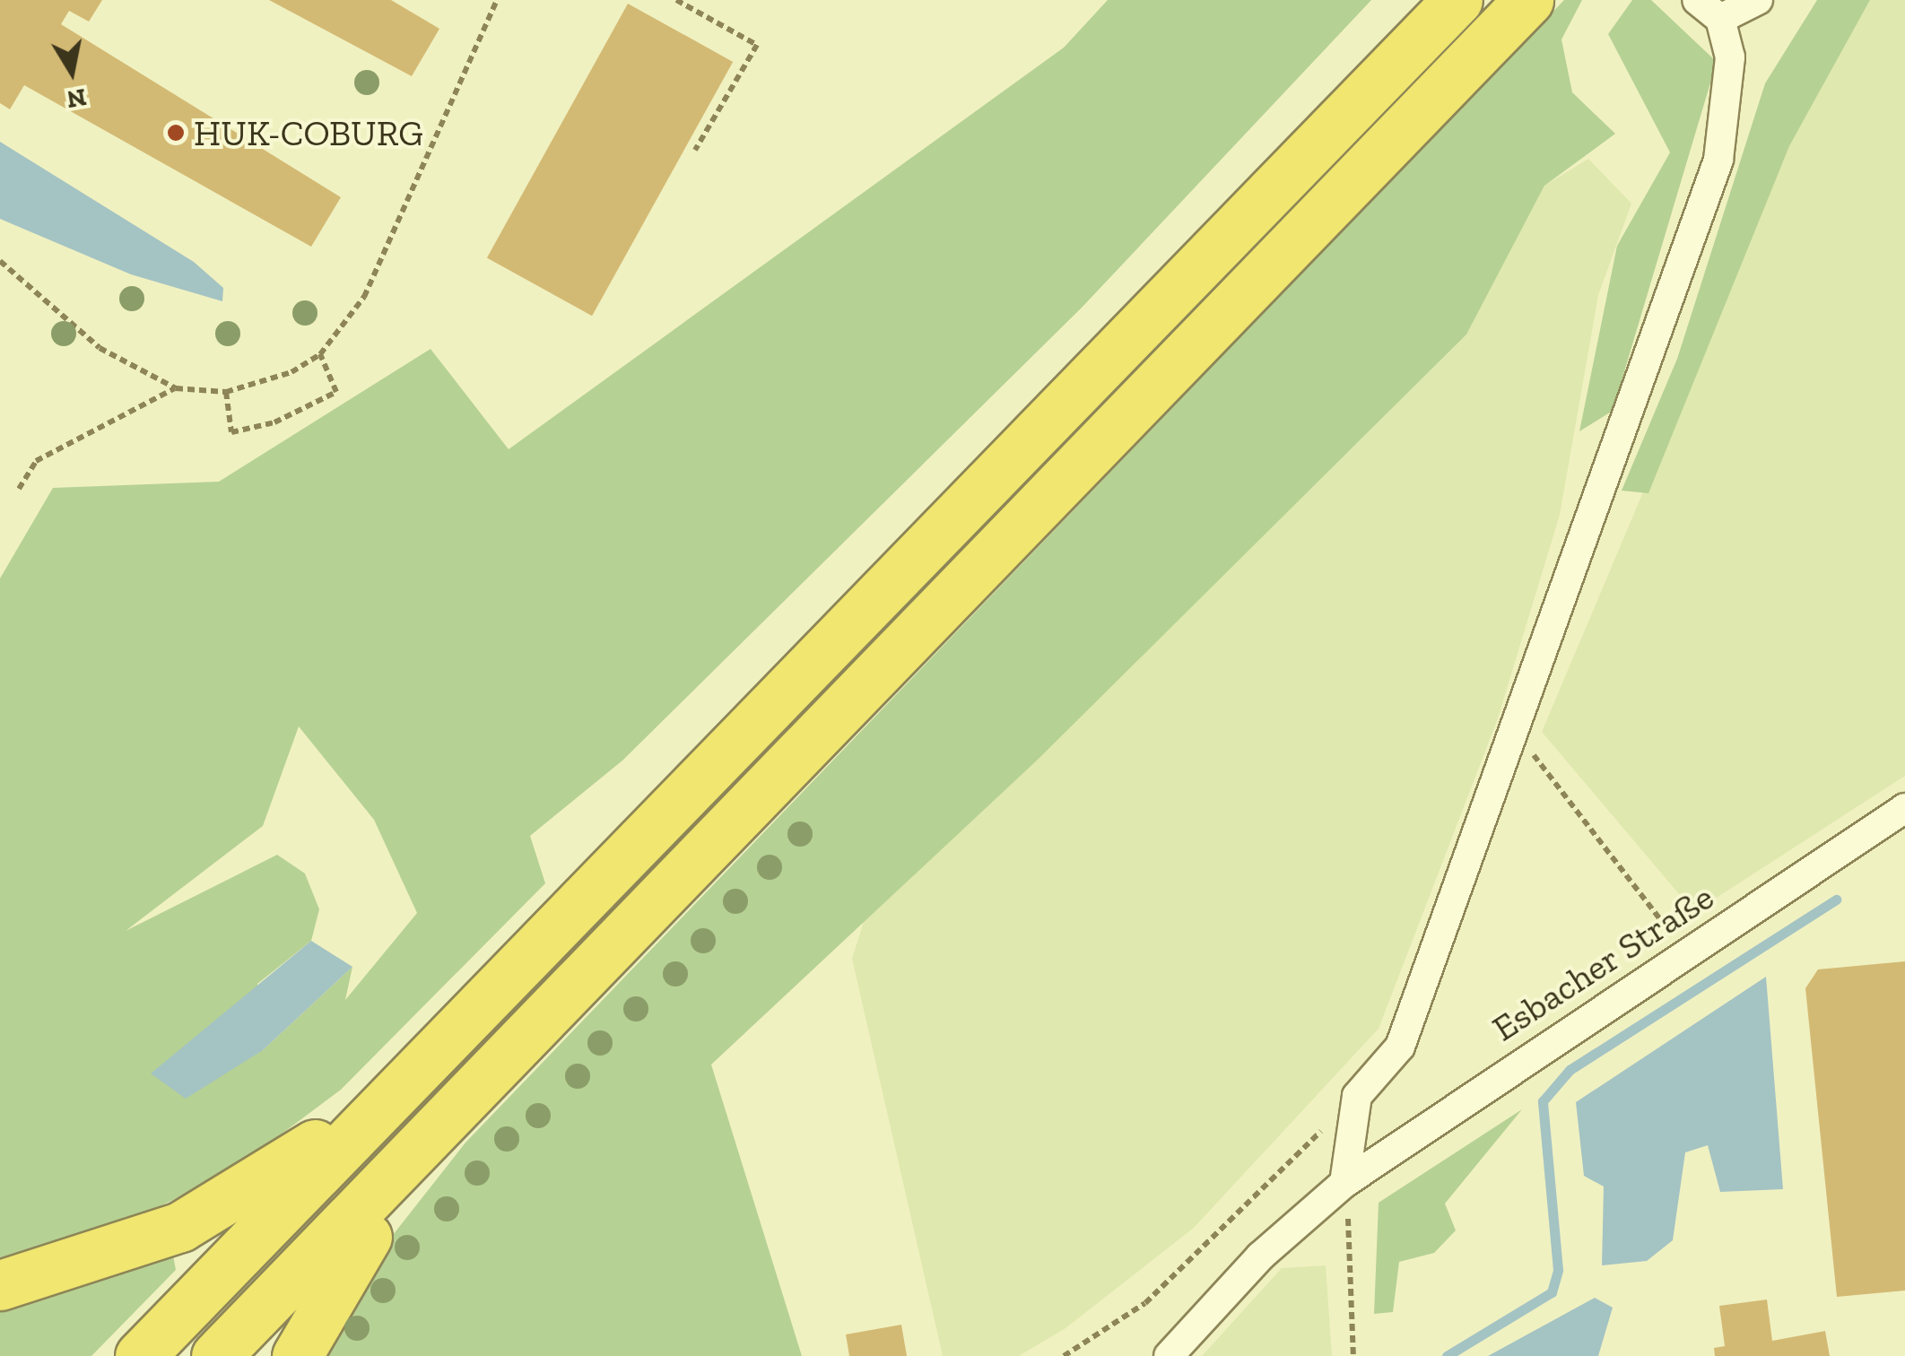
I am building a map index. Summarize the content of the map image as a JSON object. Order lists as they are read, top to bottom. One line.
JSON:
{"streets":{"street":["Esbacher Straße"]},"places":["HUK-COBURG"],"north":"bottom"}
